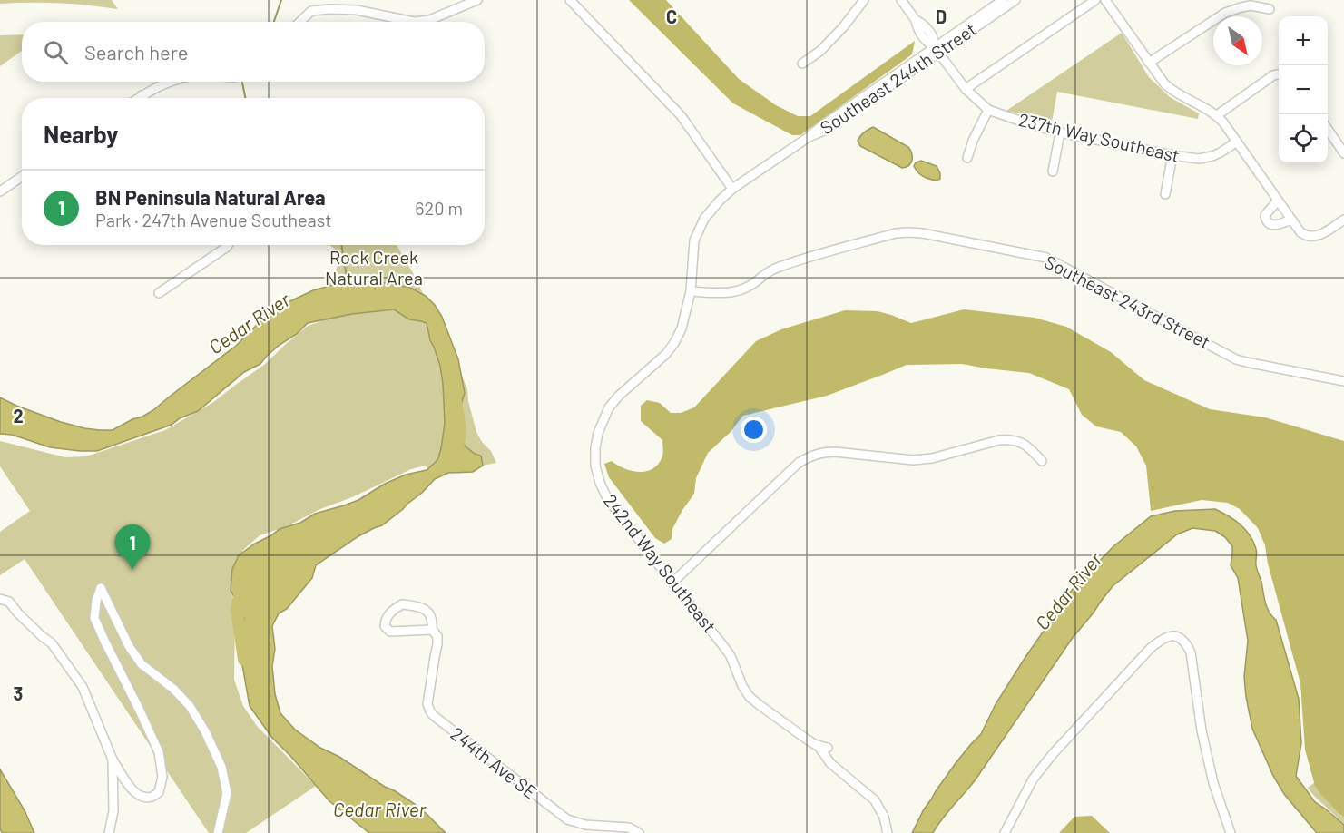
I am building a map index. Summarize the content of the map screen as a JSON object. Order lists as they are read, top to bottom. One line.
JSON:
{"streets":{"street":["Southeast 244th Street","237th Way Southeast","Southeast 243rd Street","242nd Way Southeast","244th Ave SE"]},"crossings":[["Southeast 244th Street","237th Way Southeast"],["Southeast 244th Street","242nd Way Southeast"],["Southeast 243rd Street","242nd Way Southeast"]],"water":["Cedar River"],"parks":["Rock Creek Natural Area"],"north":"bottom right","page":{"map_buttons":["+","−"],"search":"Search here","heading":"Nearby","list":[{"mark":"1","name":"BN Peninsula Natural Area","note":"Park · 247th Avenue Southeast","value":"620 m"}],"pins":"1"},"grid":{"columns":["C","D"],"rows":["2","3"]}}
